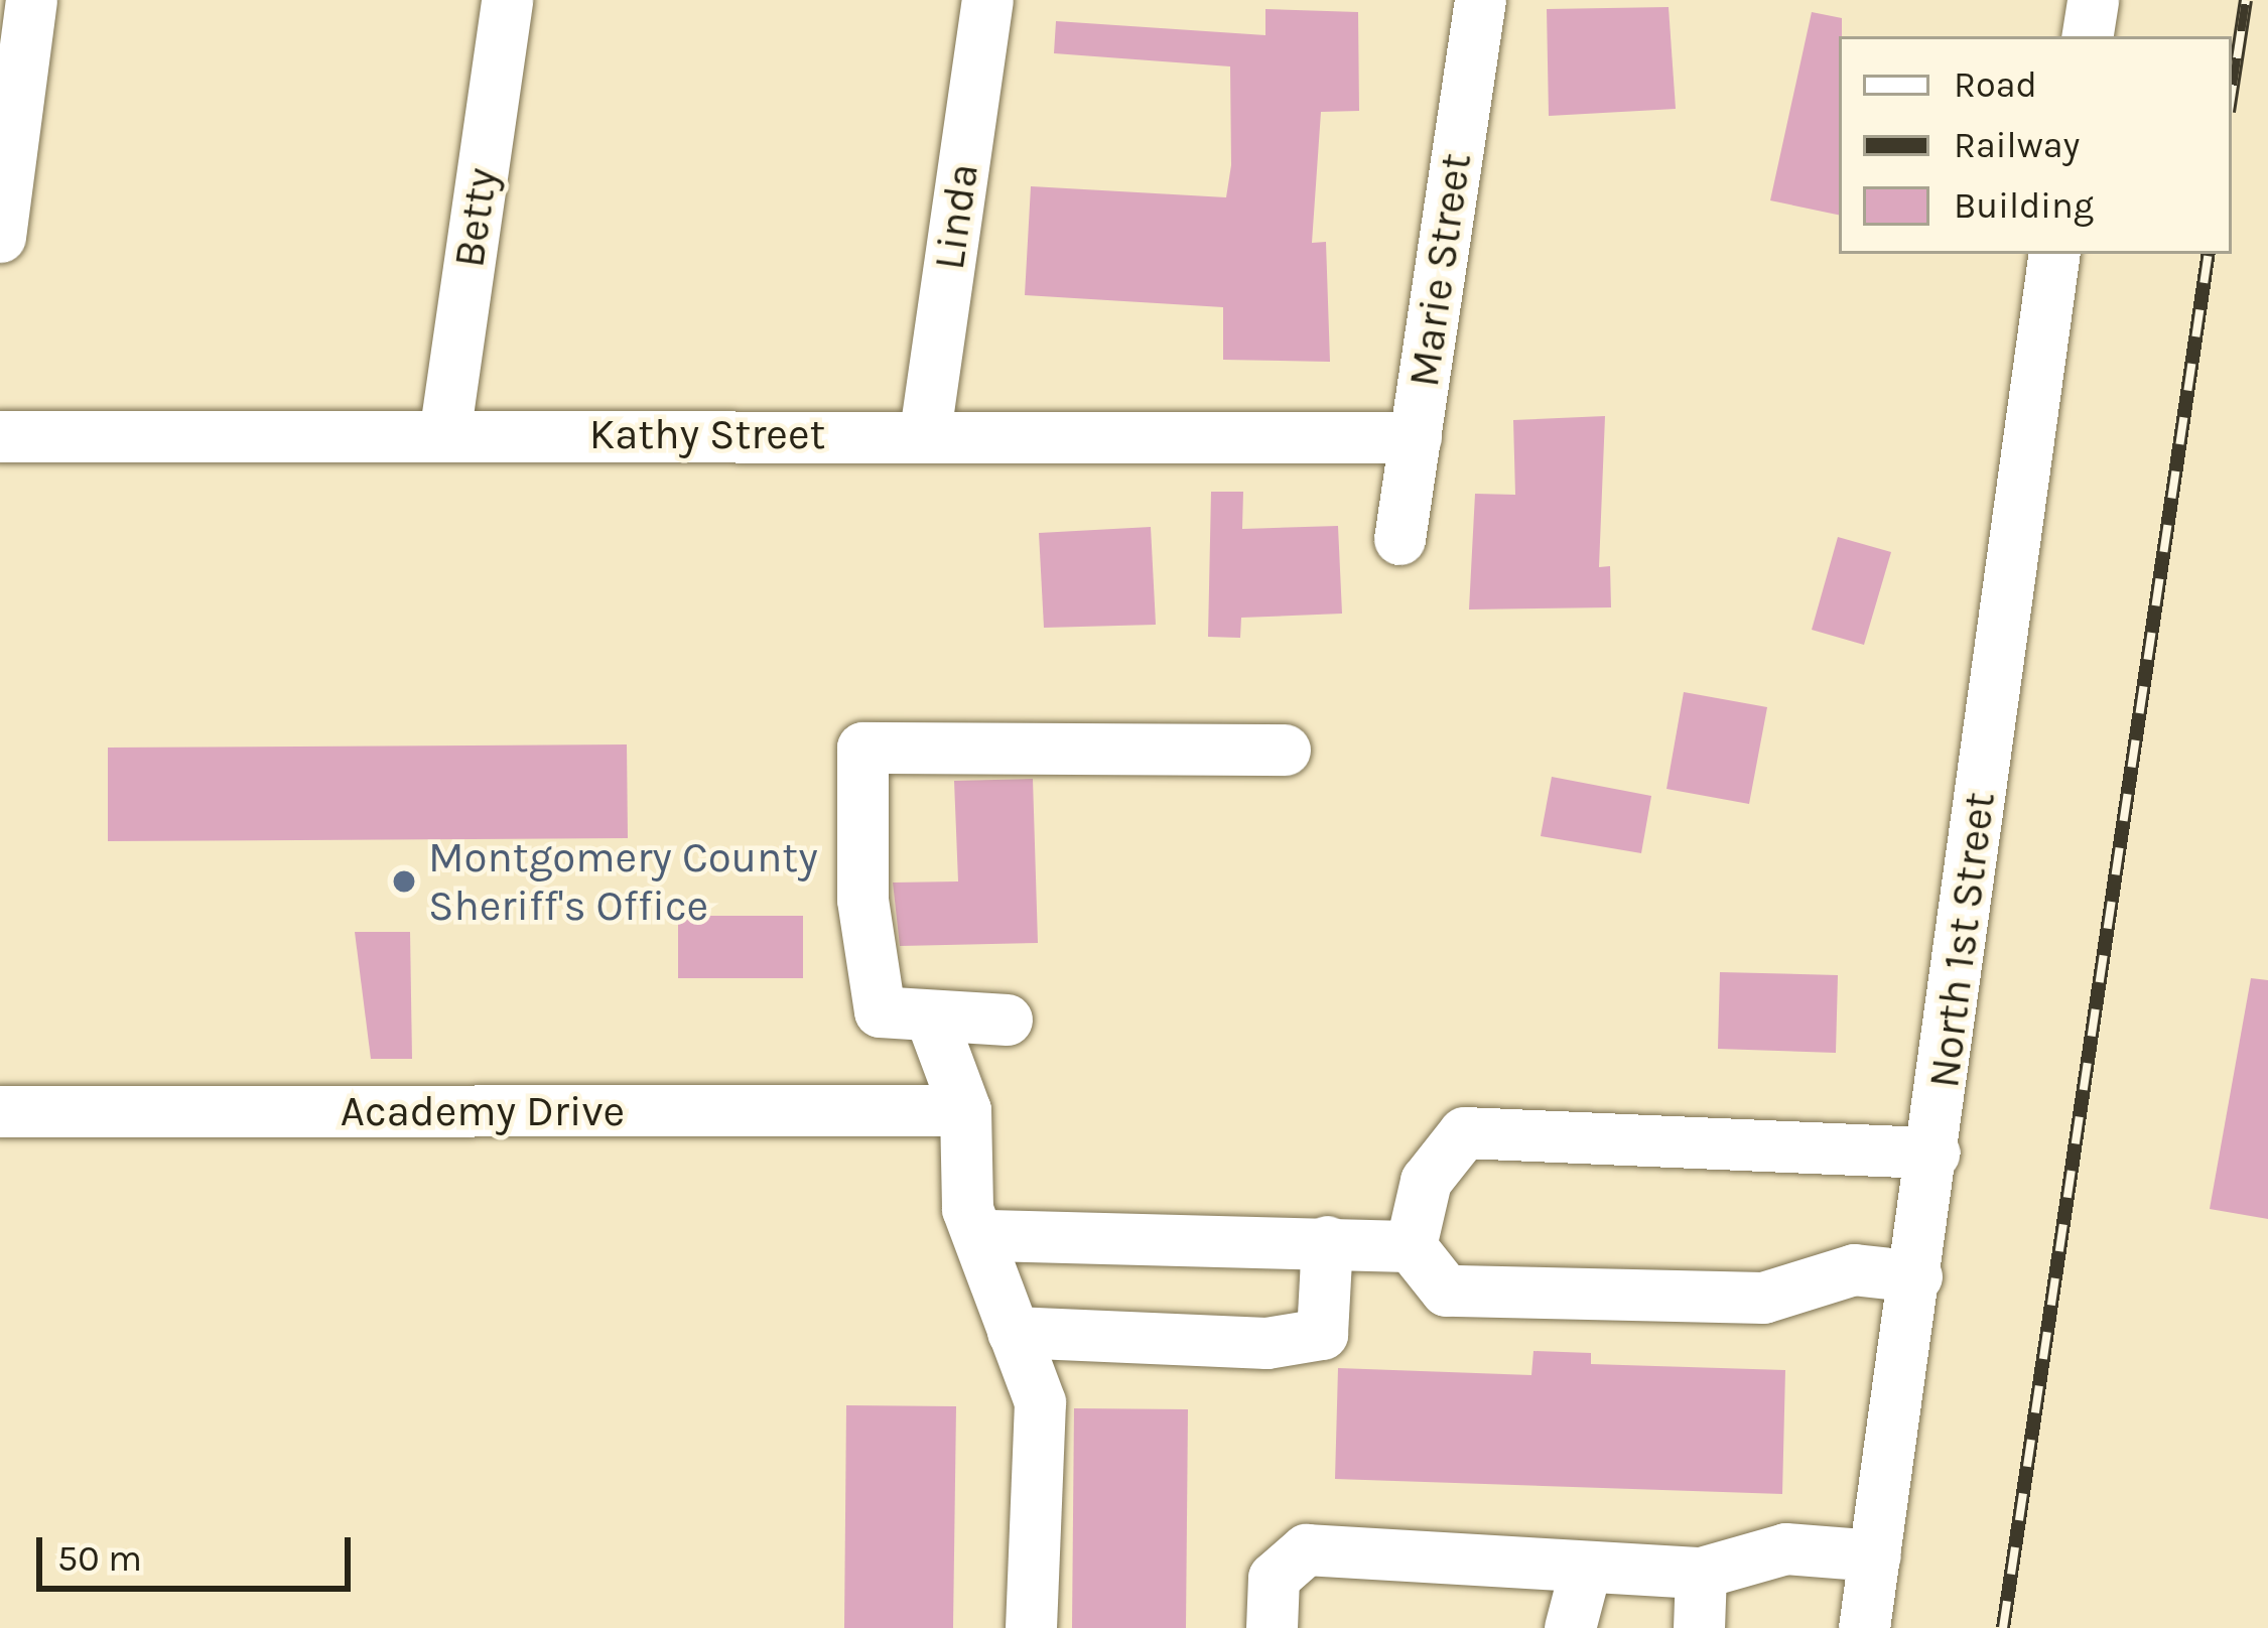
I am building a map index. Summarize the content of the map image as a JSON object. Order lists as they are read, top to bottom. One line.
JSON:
{"streets":{"street":["Linda","Betty","Marie Street","Kathy Street","North 1st Street","Academy Drive"]},"crossings":[["Linda","Kathy Street"],["Betty","Kathy Street"],["Marie Street","Kathy Street"]],"places":["Montgomery County Sheriff's Office"],"legend":["Road","Railway","Building"],"scale_bar":"50 m"}
